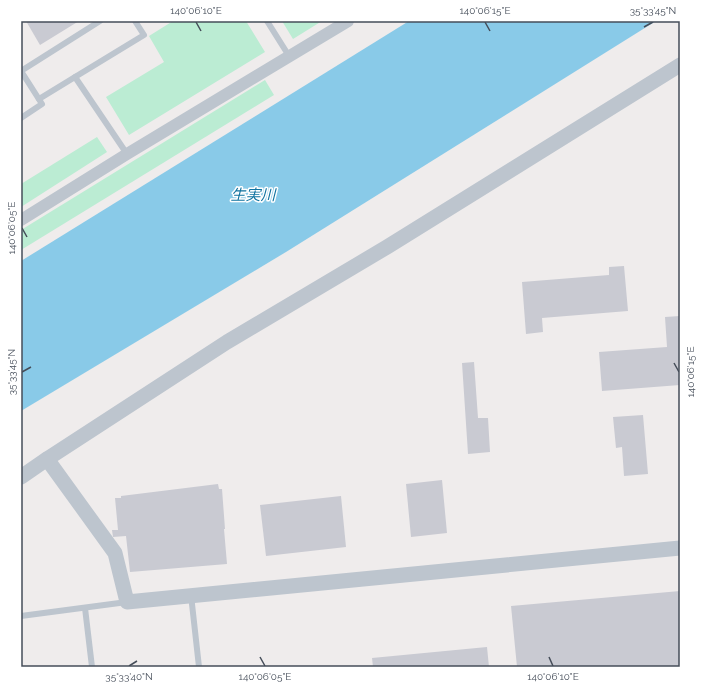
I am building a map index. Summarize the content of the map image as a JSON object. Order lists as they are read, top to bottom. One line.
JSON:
{"water":["生実川"],"coordinates":["140°06'10\"E","140°06'15\"E","35°33'45\"N","140°06'05\"E","35°33'40\"N"]}
